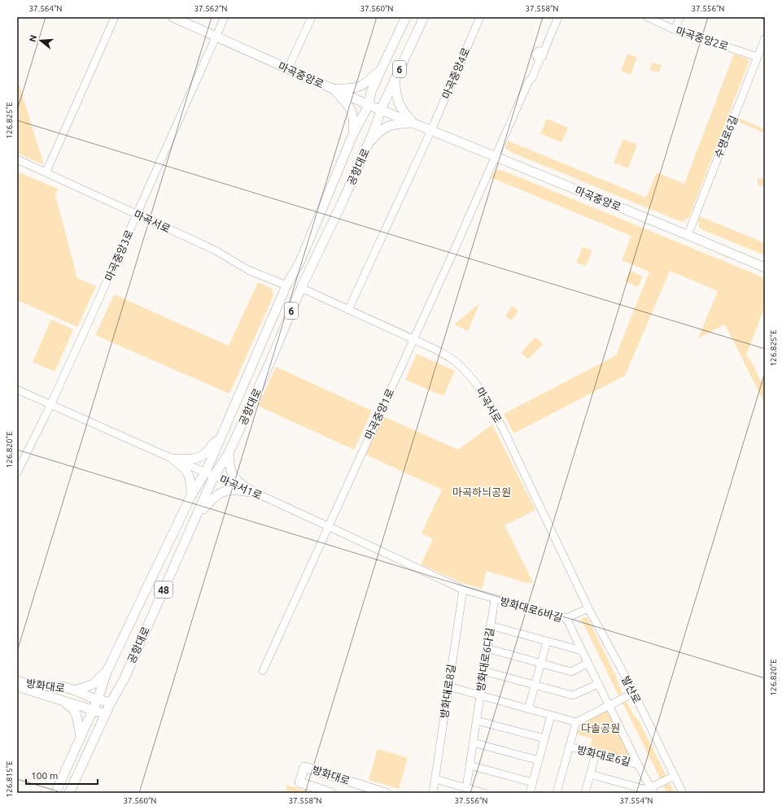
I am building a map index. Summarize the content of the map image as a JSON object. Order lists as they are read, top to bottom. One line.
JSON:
{"streets":{"main road":["6","마곡중앙로","공항대로","48","방화대로"],"street":["마곡중앙2로","마곡중앙4로","수명로6길","마곡서로","마곡중앙3로","마곡중앙1로","마곡서1로","방화대로6바길","방화대로6다길","발산로","방화대로8길","방화대로6길"]},"crossings":[["마곡중앙2로","수명로6길"],["마곡중앙4로","마곡중앙로"],["마곡중앙로","수명로6길"],["마곡중앙로","공항대로"],["마곡중앙로","마곡중앙3로"],["마곡중앙로","마곡중앙1로"],["공항대로","마곡서로"],["공항대로","마곡서1로"],["공항대로","방화대로"],["마곡서로","마곡중앙3로"],["마곡서로","마곡중앙1로"],["마곡서로","발산로"],["마곡중앙3로","마곡서1로"],["마곡중앙1로","마곡서1로"],["마곡서1로","방화대로6바길"],["마곡서1로","방화대로8길"],["방화대로6바길","방화대로6다길"],["방화대로6바길","방화대로8길"],["방화대로6바길","방화대로6길"]],"parks":["마곡하늬공원","다솔공원"],"scale_bar":"100 m","north":"left","coordinates":["37.564°N","37.562°N","37.560°N","37.558°N","37.556°N","126.825°E","126.820°E","126.815°E","37.554°N"]}
